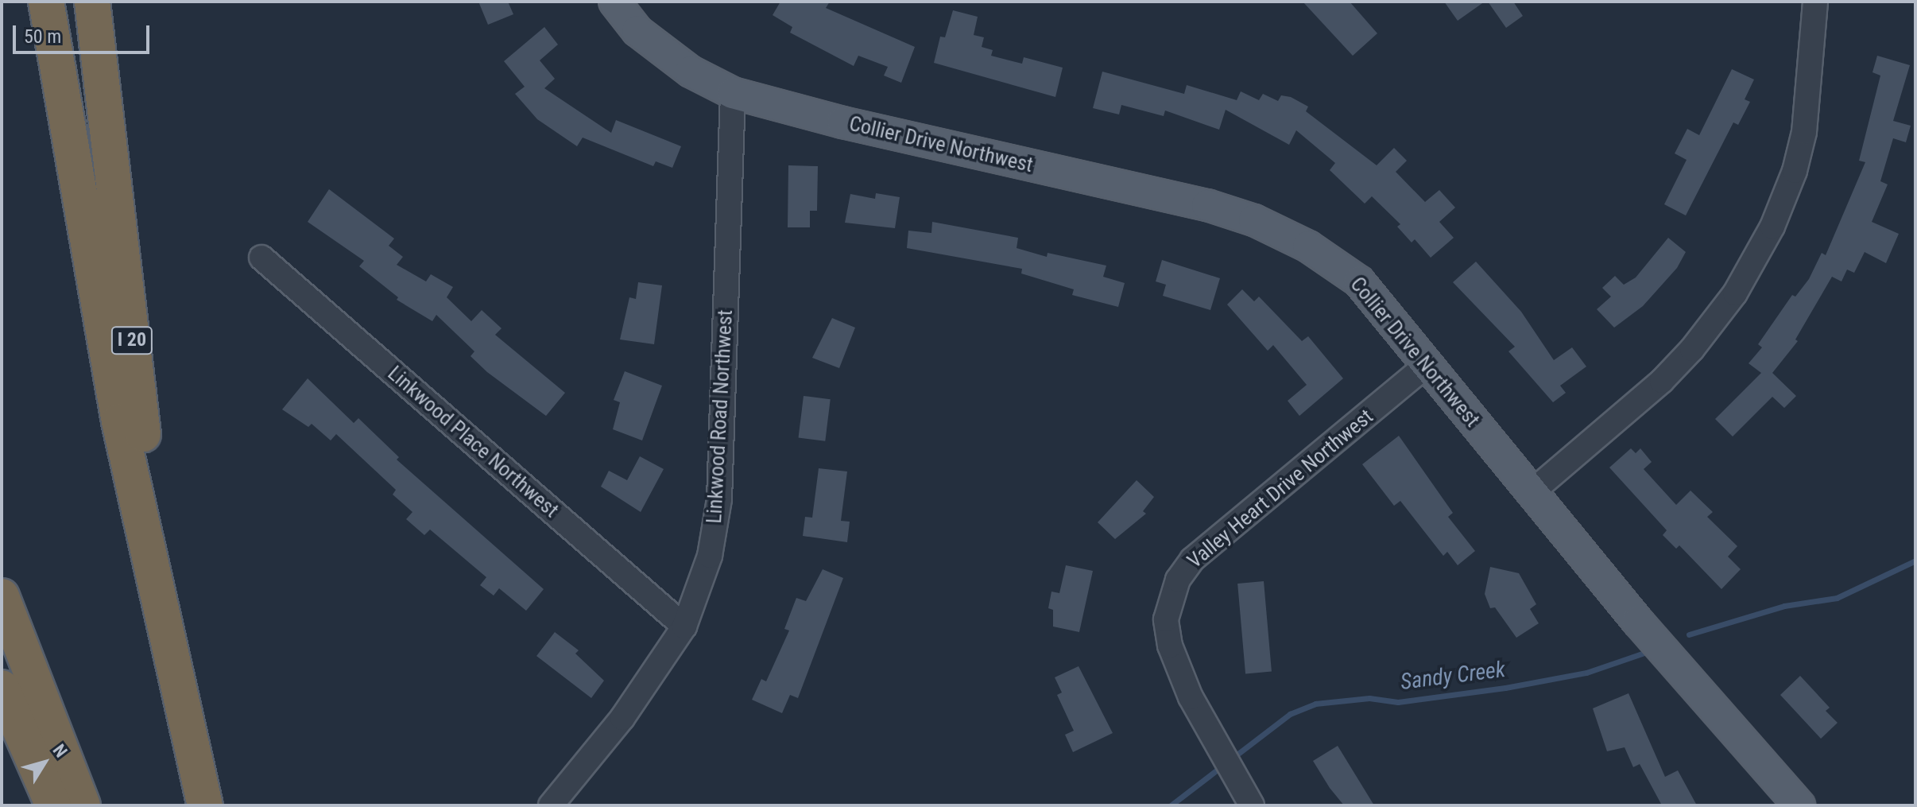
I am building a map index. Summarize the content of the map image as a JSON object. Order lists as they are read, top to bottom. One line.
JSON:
{"streets":{"highway":["I 20"],"main road":["Collier Drive Northwest"],"street":["Linkwood Road Northwest","Linkwood Place Northwest","Valley Heart Drive Northwest"]},"crossings":[["Collier Drive Northwest","Linkwood Road Northwest"],["Collier Drive Northwest","Valley Heart Drive Northwest"],["Linkwood Road Northwest","Linkwood Place Northwest"]],"water":["Sandy Creek"],"scale_bar":"50 m","north":"top right"}
